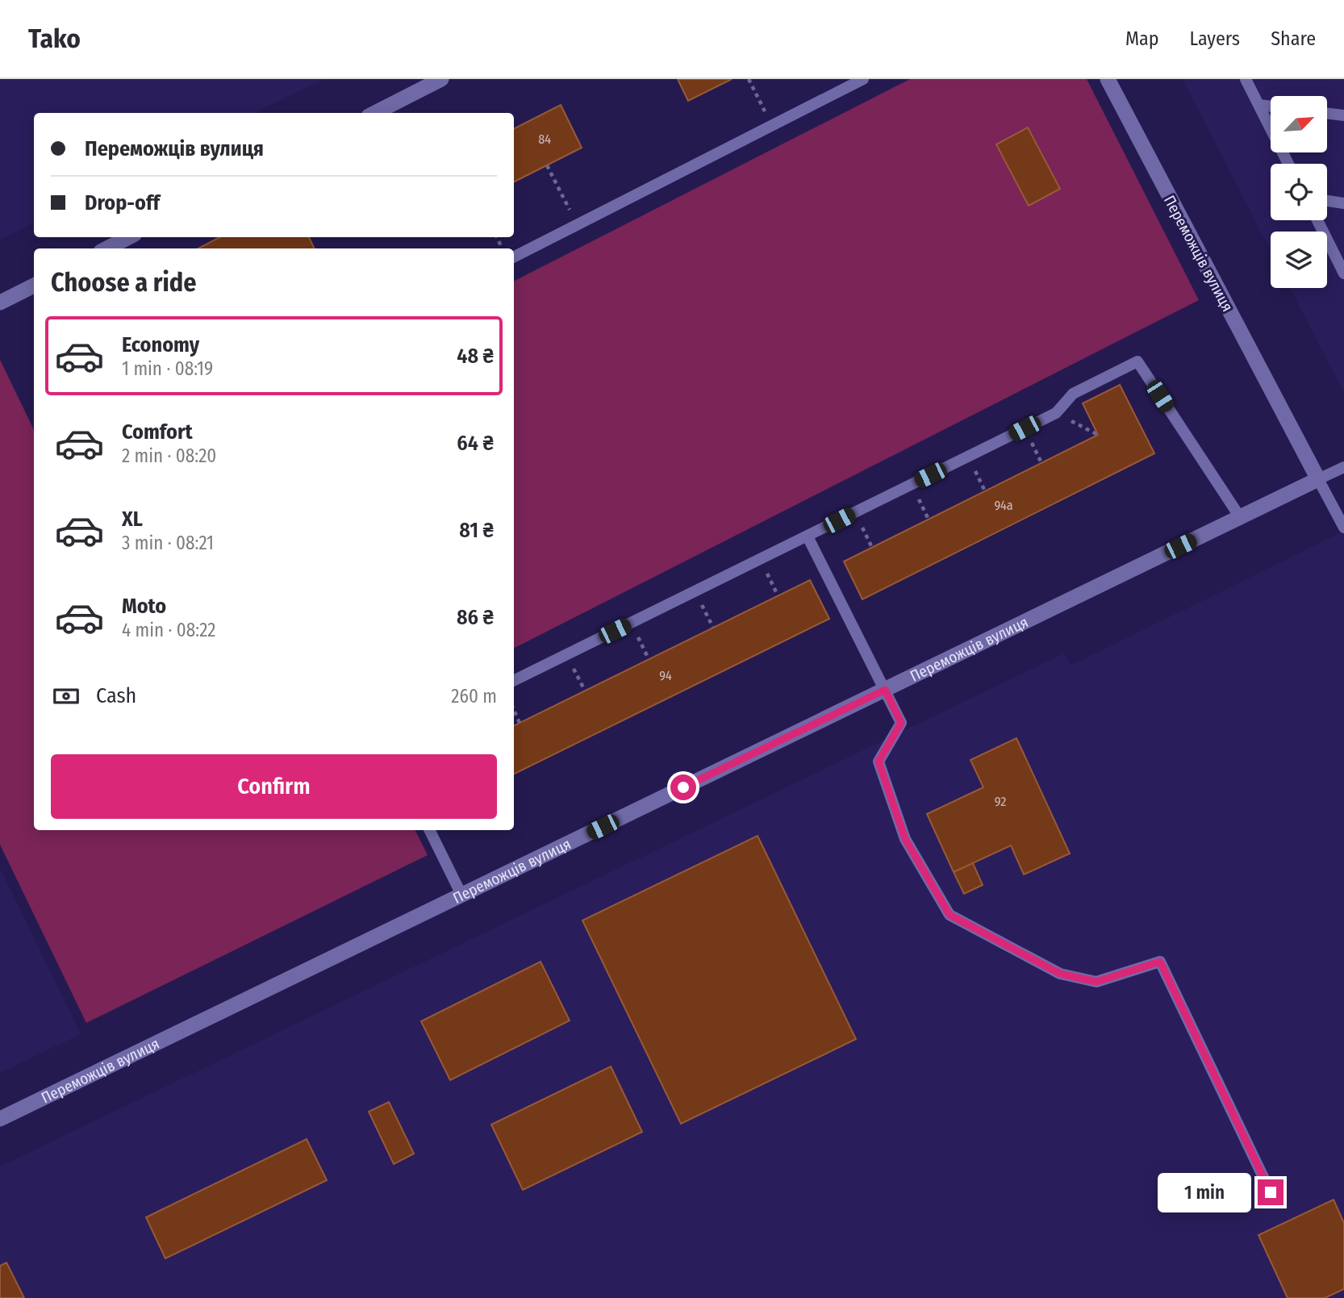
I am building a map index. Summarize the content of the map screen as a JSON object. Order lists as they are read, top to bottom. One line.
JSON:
{"streets":{"street":["Переможців вулиця"]},"house_numbers":["84","94а","94","92"],"north":"top right","page":{"header":"Tako","nav":["Map","Layers","Share"],"banner":["Переможців вулиця","Drop-off"],"heading":"Choose a ride","list":[{"name":"Economy","note":"1 min · 08:19","value":"48 ₴"},{"name":"Comfort","note":"2 min · 08:20","value":"64 ₴"},{"name":"XL","note":"3 min · 08:21","value":"81 ₴"},{"name":"Moto","note":"4 min · 08:22","value":"86 ₴"}],"pay":["Cash","260 m"],"buttons":"Confirm","bubble":"1 min"}}
